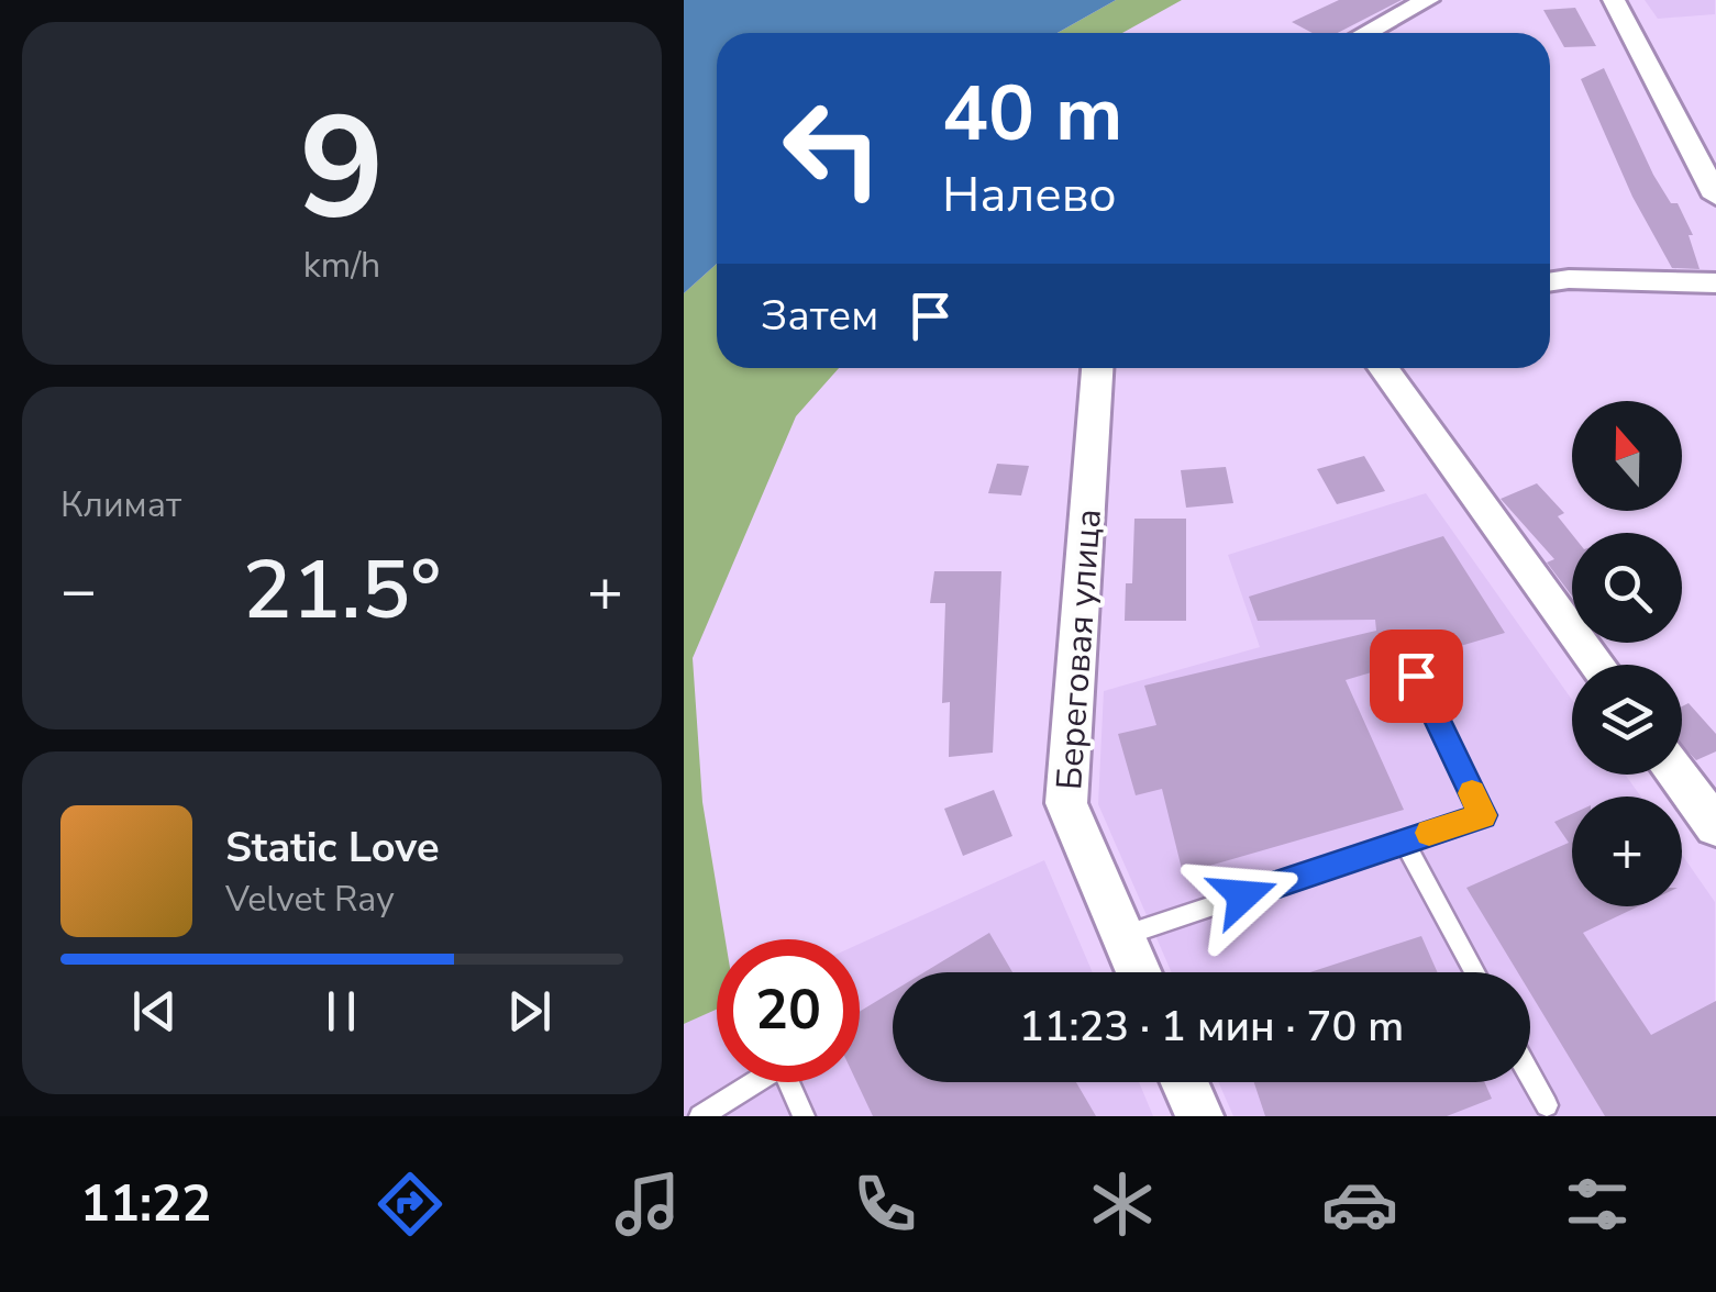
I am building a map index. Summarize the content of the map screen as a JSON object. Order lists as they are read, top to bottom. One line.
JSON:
{"streets":{"street":["Береговая улица"]},"north":"top","page":{"tile":[["9","km/h"],"Климат"],"turn":["40 m","Налево"],"then":"Затем","map_buttons":"+","heat":["−","21.5°","+"],"song":["Static Love","Velvet Ray"],"limit":"20","trip":"11:23 · 1 мин · 70 m","tabs":"11:22"}}
